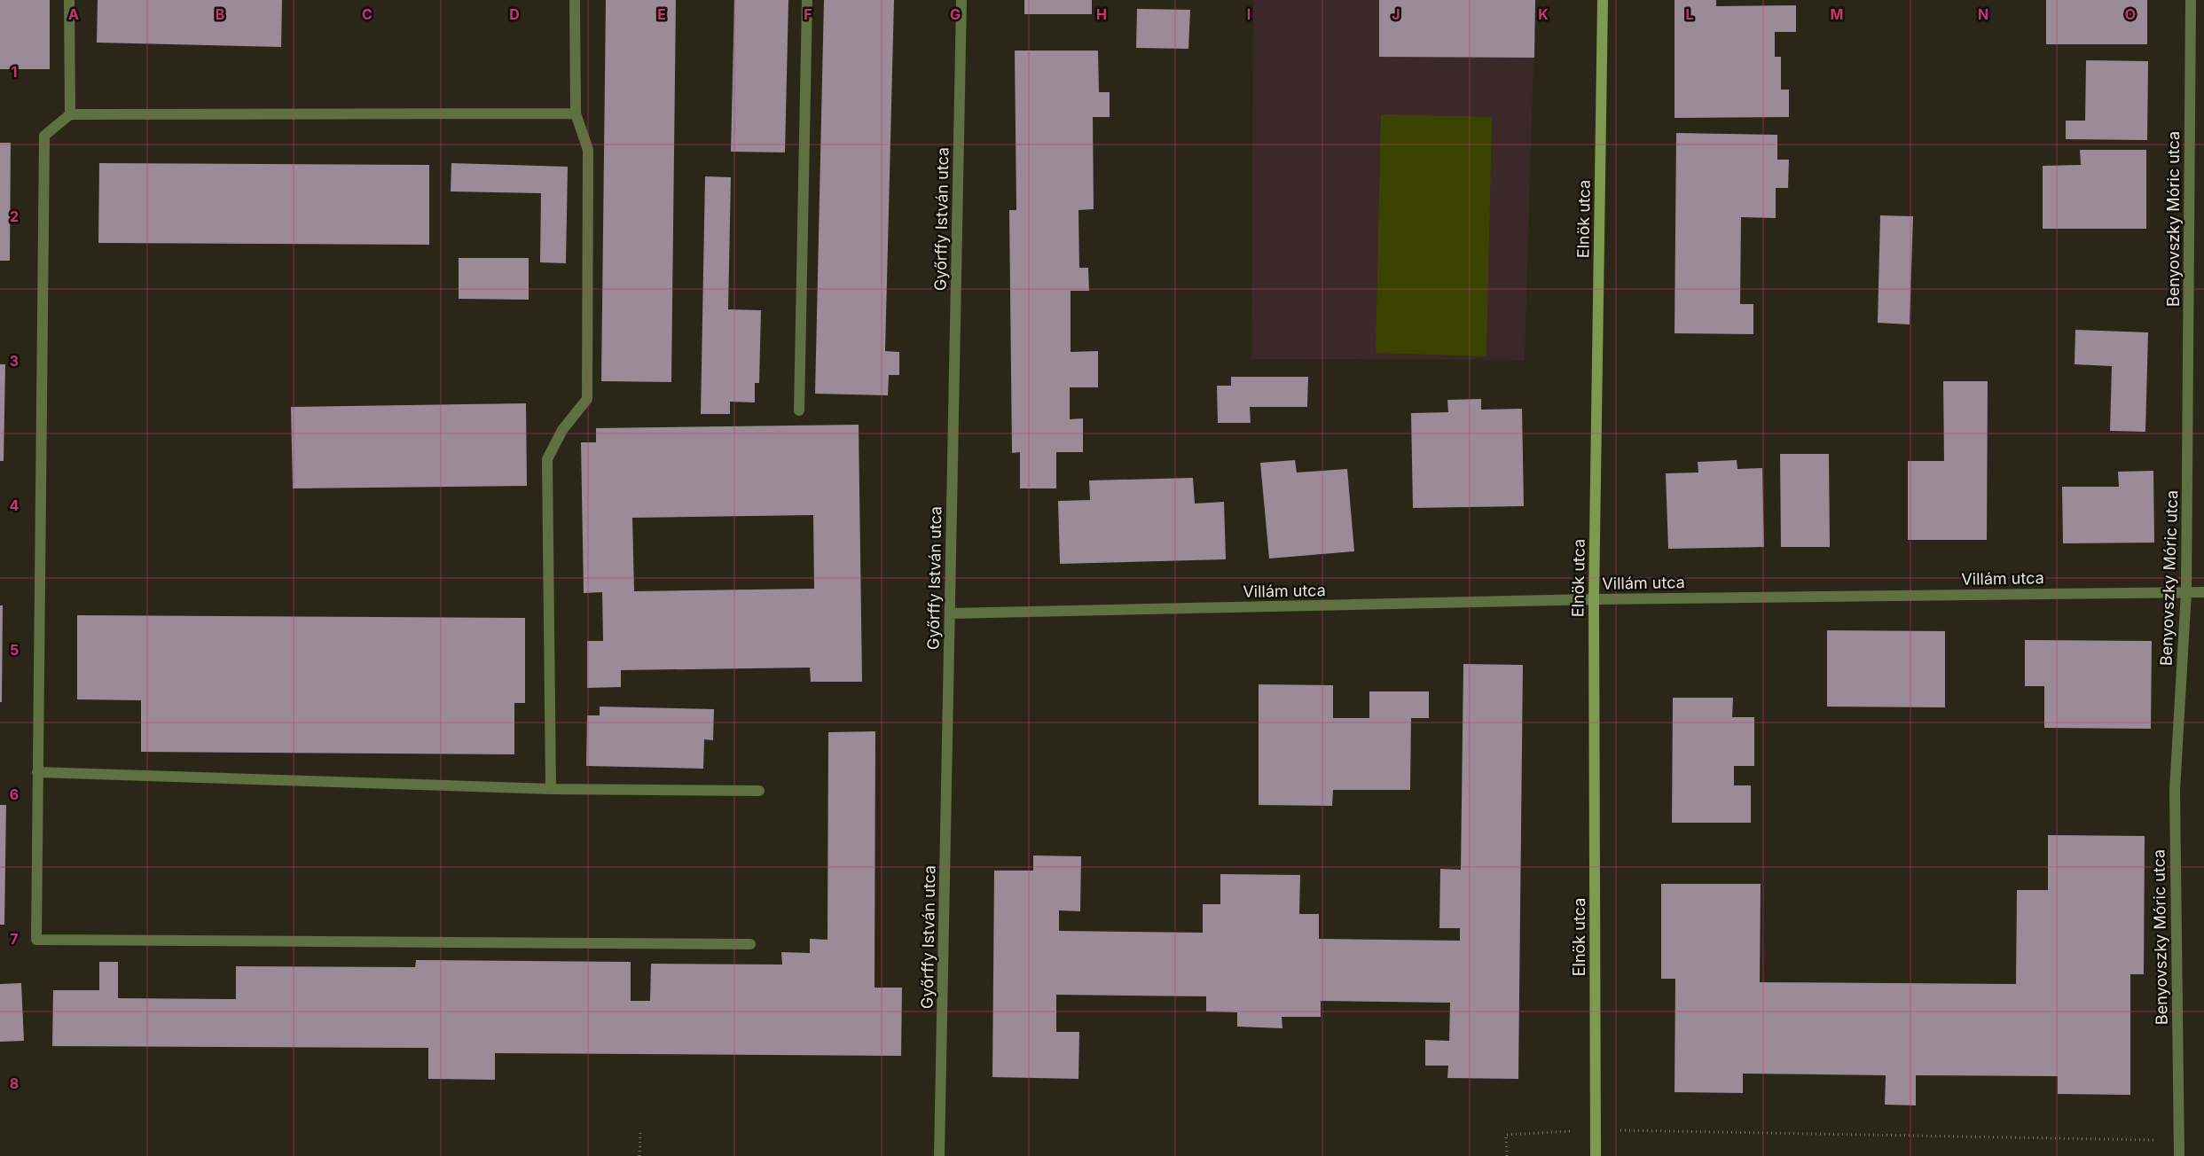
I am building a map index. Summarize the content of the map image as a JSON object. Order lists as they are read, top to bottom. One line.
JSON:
{"streets":{"street":["Győrffy István utca","Elnök utca","Benyovszky Móric utca","Villám utca"]},"crossings":[["Győrffy István utca","Villám utca"],["Elnök utca","Villám utca"],["Benyovszky Móric utca","Villám utca"]],"grid":{"columns":["A","B","C","D","E","F","G","H","I","J","K","L","M","N","O"],"rows":["1","2","3","4","5","6","7","8"]}}
